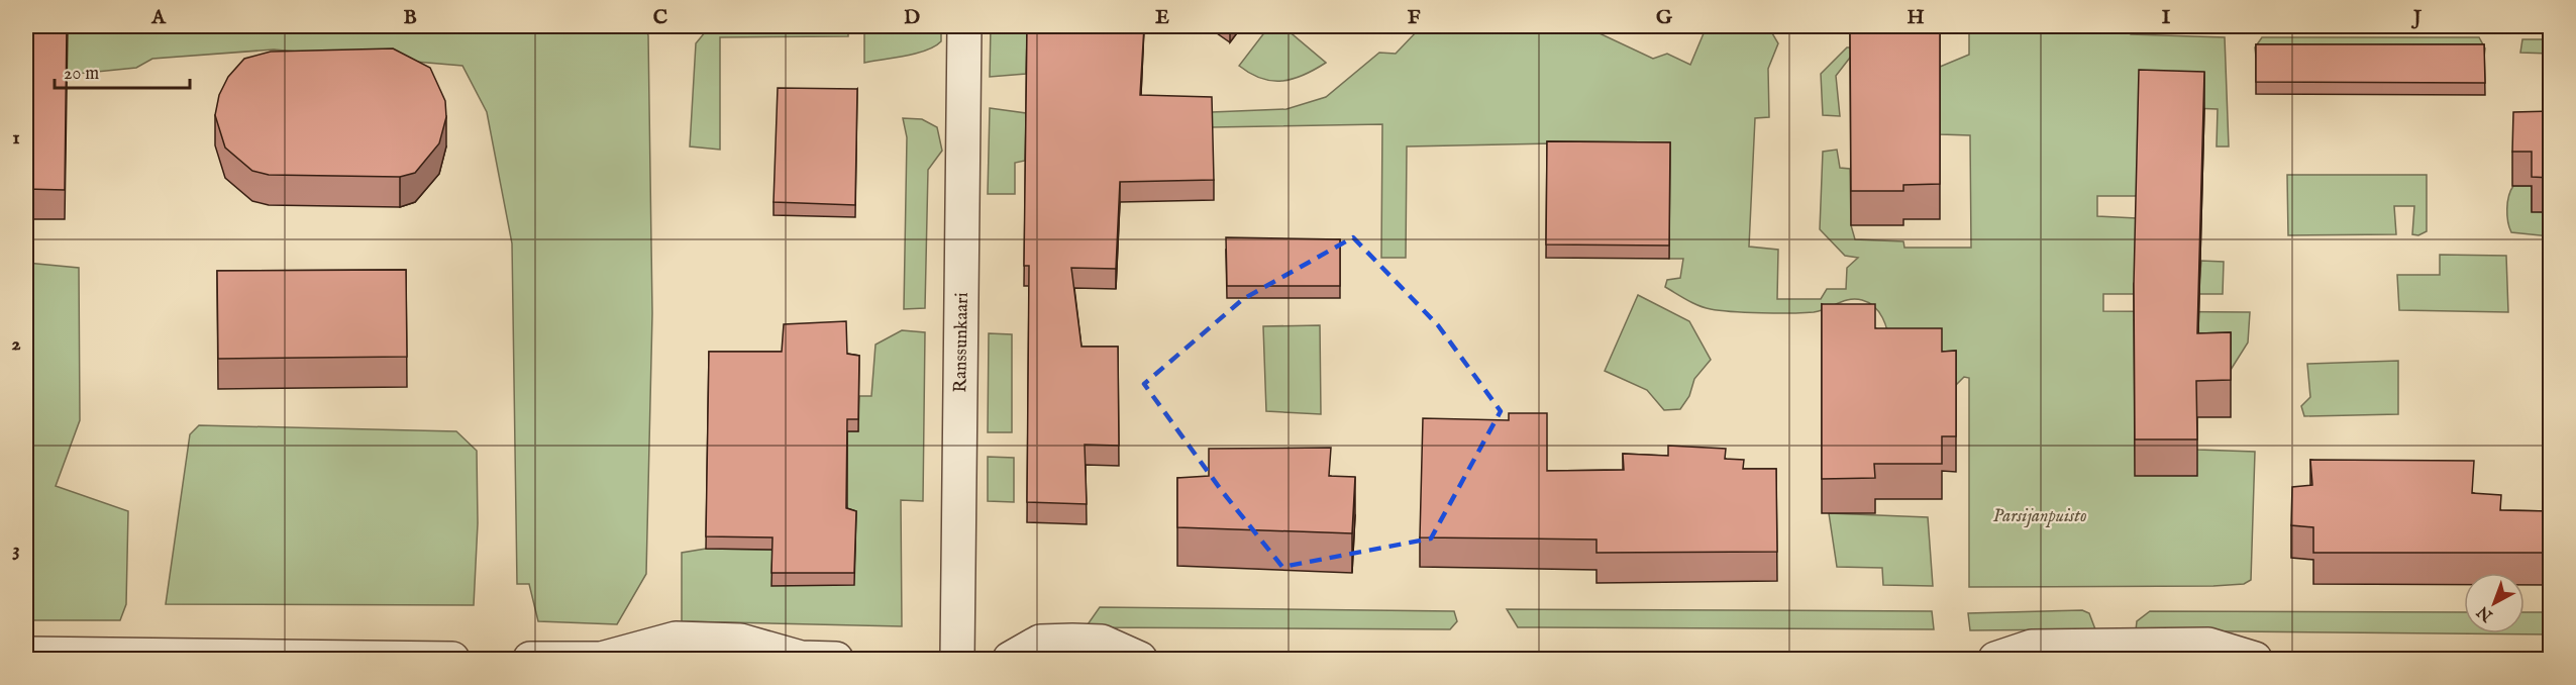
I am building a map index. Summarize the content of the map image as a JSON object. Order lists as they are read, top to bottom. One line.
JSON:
{"streets":{"street":["Ranssunkaari"]},"parks":["Parsijanpuisto"],"scale_bar":"20 m","north":"bottom left","grid":{"columns":["A","B","C","D","E","F","G","H","I","J"],"rows":["1","2","3"]}}
